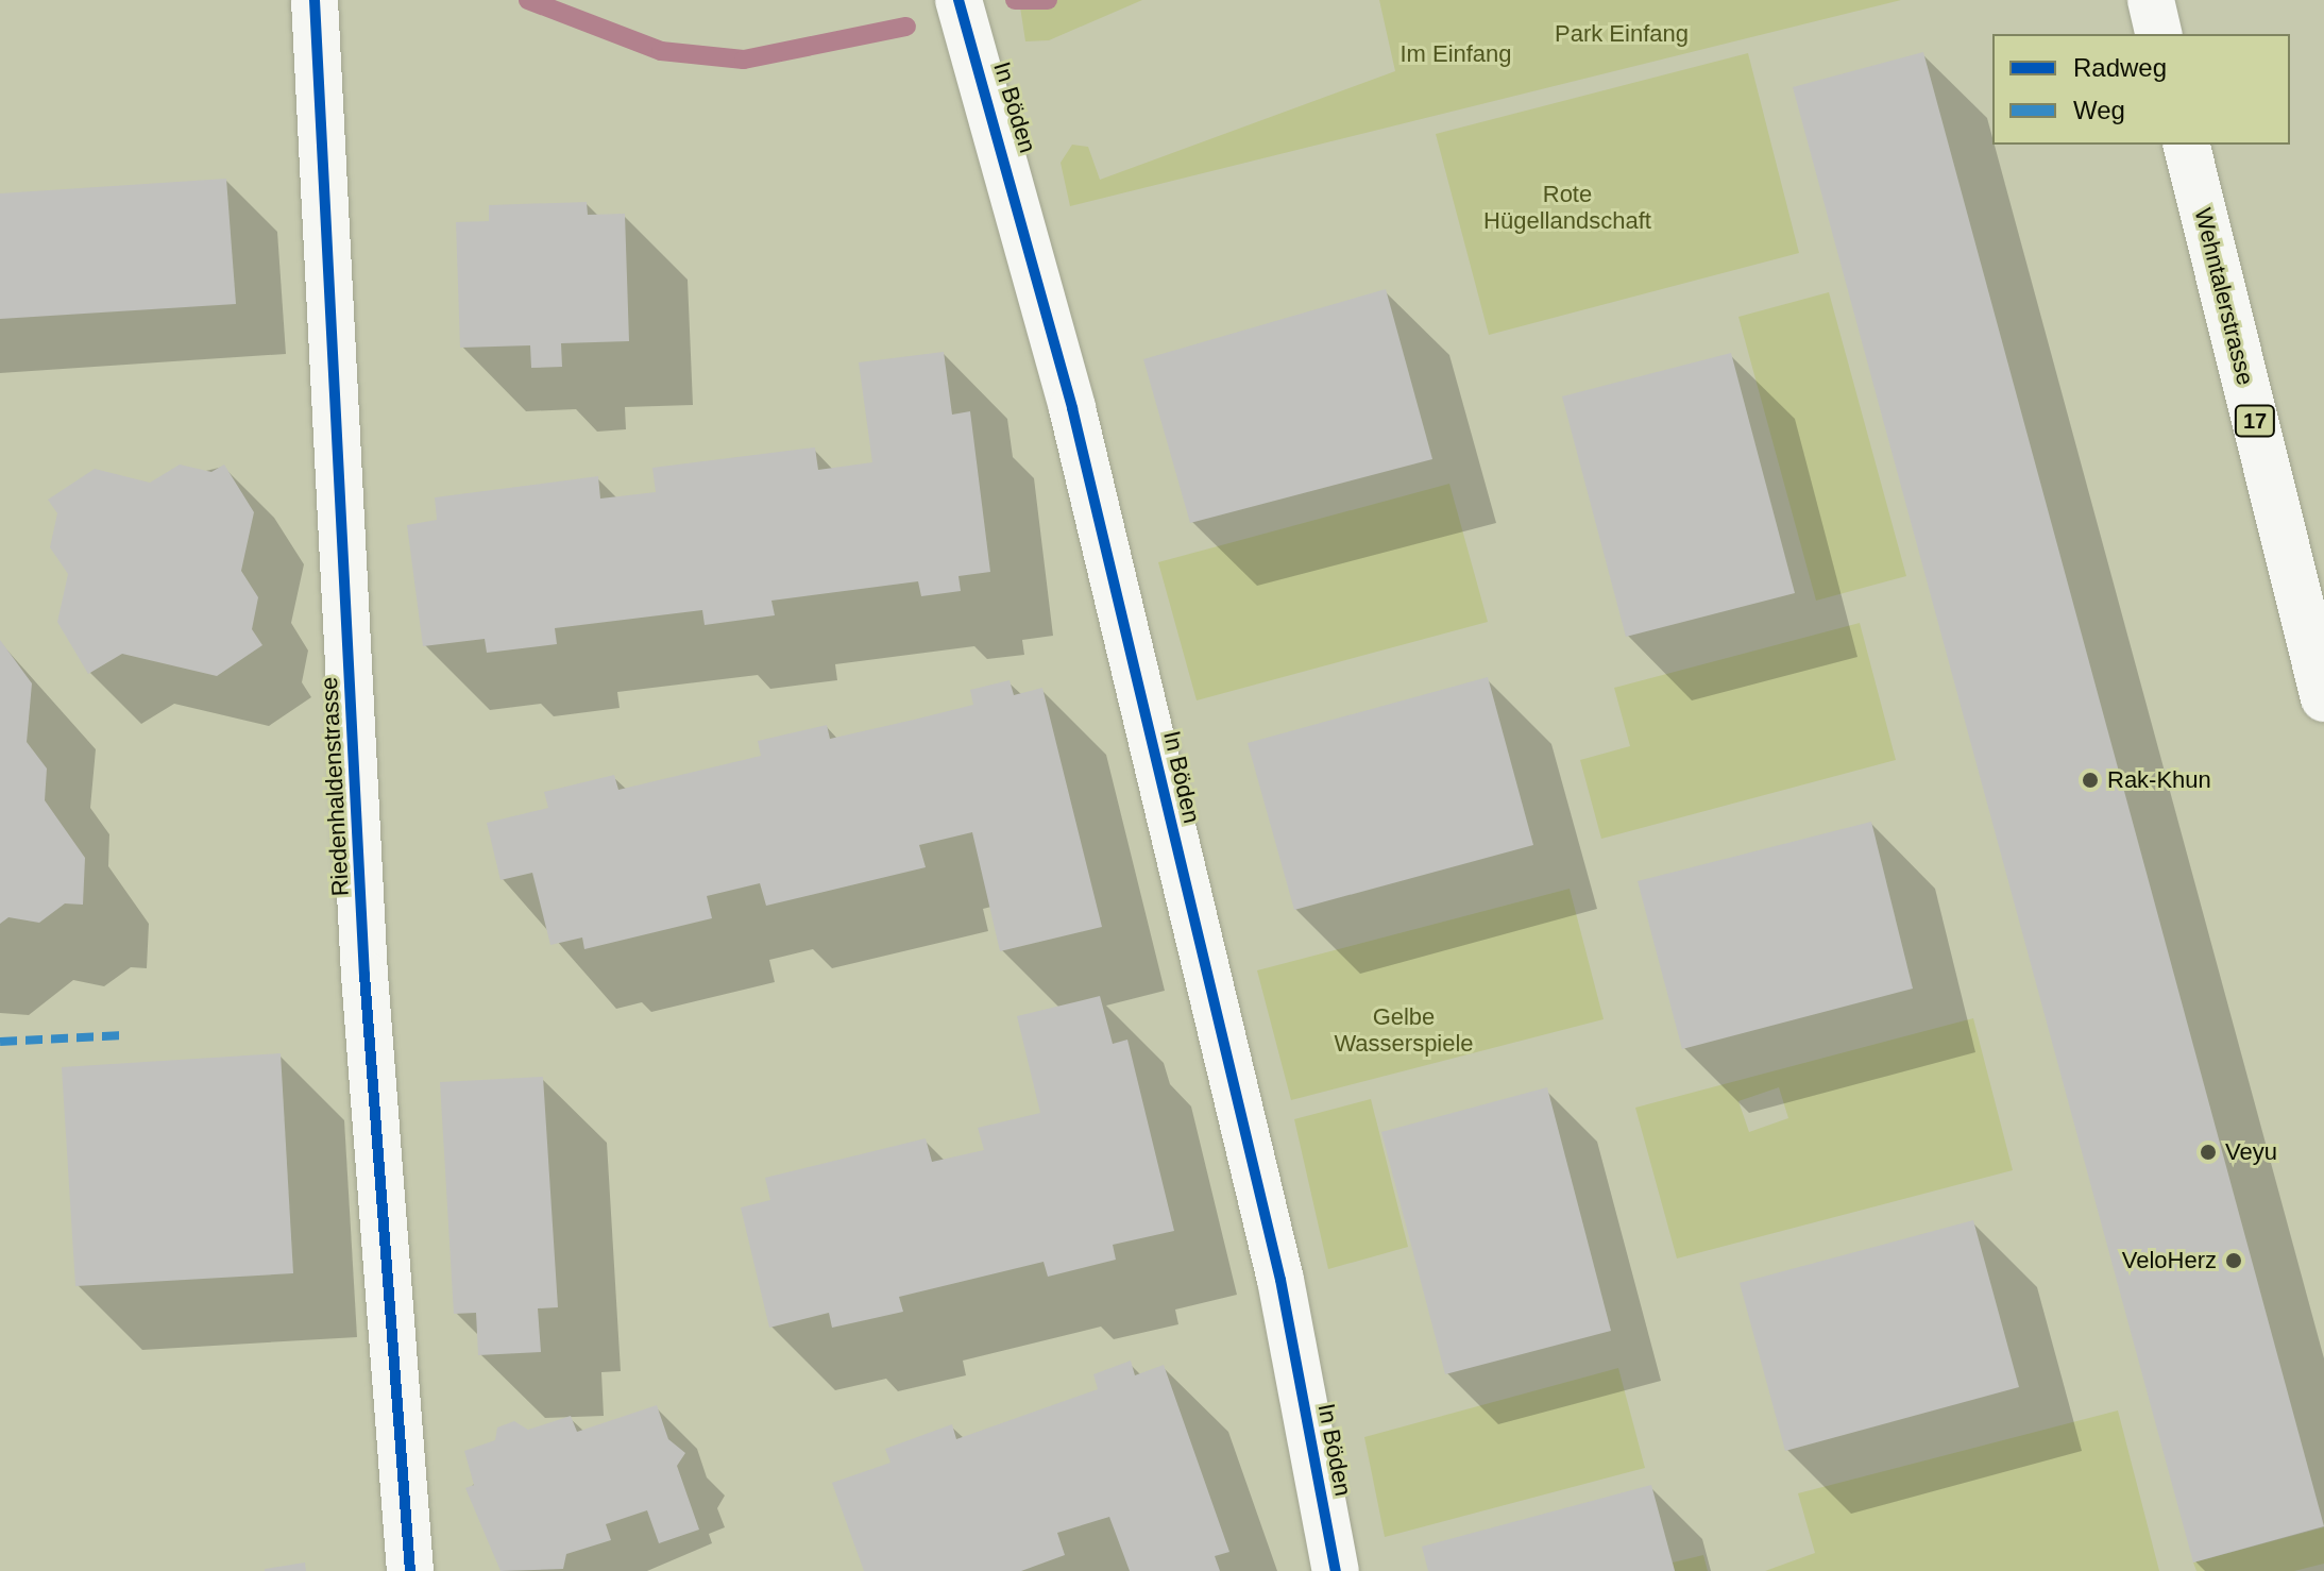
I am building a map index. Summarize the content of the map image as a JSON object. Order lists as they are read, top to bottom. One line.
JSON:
{"streets":{"street":["In Böden","Wehntalerstrasse","17","Riedenhaldenstrasse"]},"parks":["Park Einfang","Im Einfang","Rote Hügellandschaft","Gelbe Wasserspiele"],"places":["Rak-Khun","Veyu","VeloHerz"],"legend":["Radweg","Weg"]}
